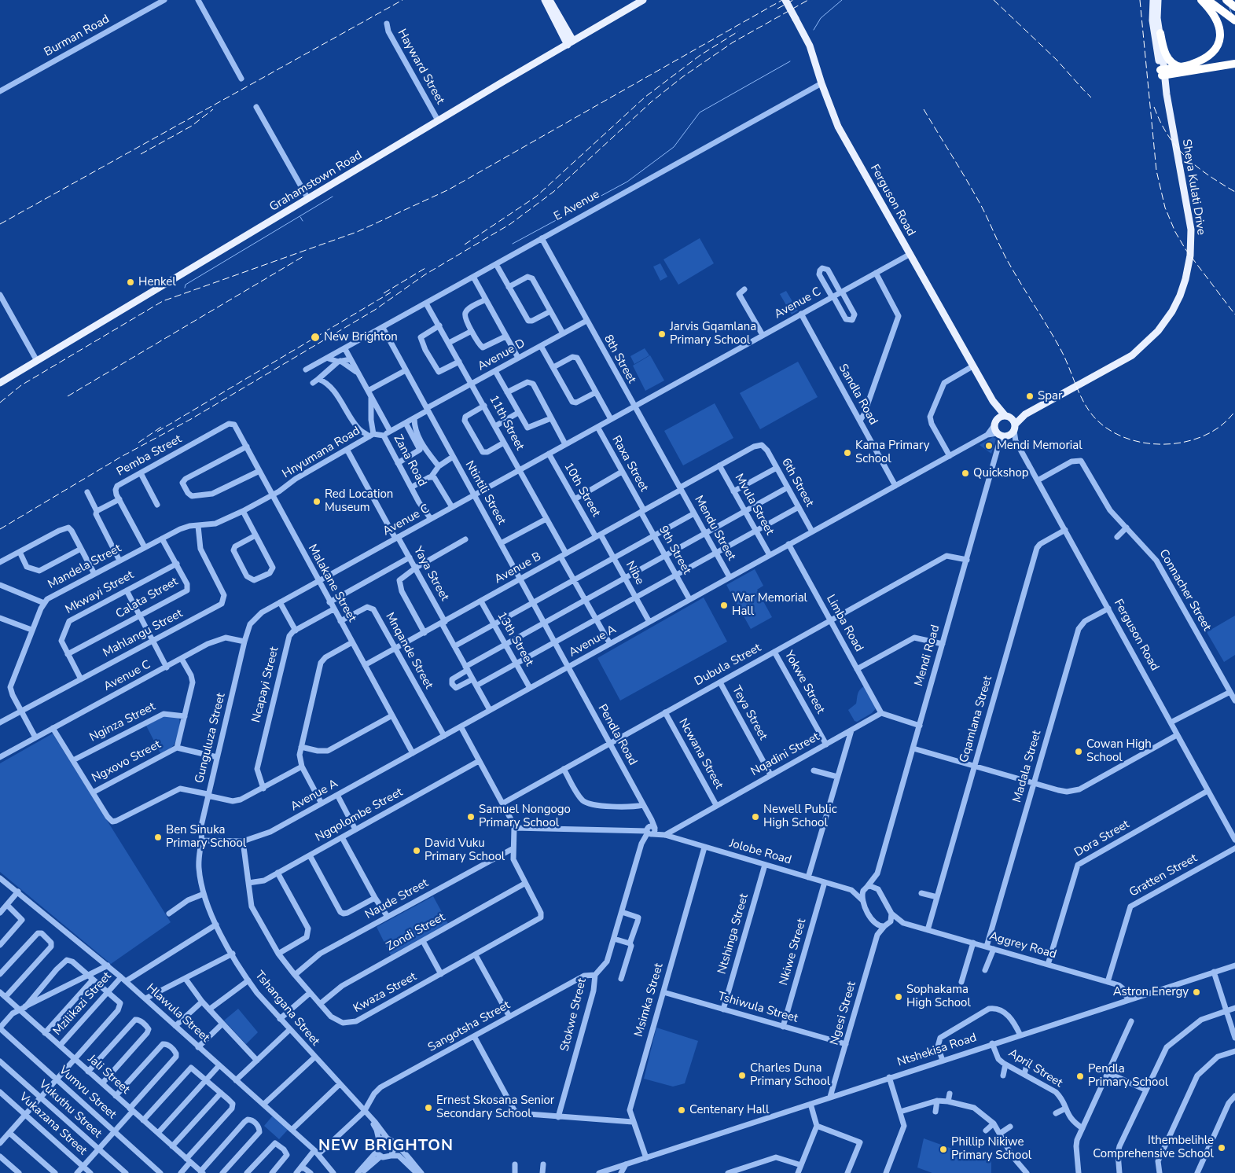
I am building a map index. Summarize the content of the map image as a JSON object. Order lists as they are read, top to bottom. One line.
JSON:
{"streets":{"main road":["Grahamstown Road","Sheya Kulati Drive","Ferguson Road"],"street":["Burman Road","Hayward Street","E Avenue","Avenue C","Avenue D","8th Street","Sandla Road","11th Street","Hnyumana Road","Pemba Street","Zana Road","Raxa Street","6th Street","10th Street","Ntintili Street","Mvula Street","Mendu Street","9th Street","Mandela Street","Avenue B","Nibe","Yaya Street","Malakane Street","Connacher Street","Mkwayi Street","Calata Street","Limba Road","Mahlangu Street","13th Street","Avenue A","Mnqande Street","Mendi Road","Dubula Street","Yokwe Street","Ncapayi Street","Teya Street","Gqamlana Street","Nginza Street","Pendla Road","Gunguluza Street","Ncwana Street","Nqadini Street","Ngxovo Street","Madala Street","Ngqolombe Street","Dora Street","Jolobe Road","Gratten Street","Naude Street","Zondi Street","Ntshinga Street","Aggrey Road","Nkiwe Street","Kwaza Street","Msimka Street","Mzilikazi Street","Tshiwula Street","Tshangana Street","Hlawula Street","Ngesi Street","Stokwe Street","Sangotsha Street","Ntshekisa Road","April Street","Jali Street","Vumvu Street","Vukuthu Street","Vukazana Street"]},"crossings":[["Hayward Street","Grahamstown Road"],["Sheya Kulati Drive","Ferguson Road"],["Sheya Kulati Drive","Avenue A"],["Sheya Kulati Drive","Mendi Road"],["Ferguson Road","E Avenue"],["Ferguson Road","Avenue C"],["Ferguson Road","Connacher Street"],["Ferguson Road","Avenue A"],["Ferguson Road","Mendi Road"],["Ferguson Road","Gqamlana Street"],["Ferguson Road","Madala Street"],["Ferguson Road","Dora Street"],["E Avenue","8th Street"],["E Avenue","11th Street"],["E Avenue","Ntintili Street"],["Avenue C","8th Street"],["Avenue C","Sandla Road"],["Avenue C","11th Street"],["Avenue C","Zana Road"],["Avenue C","Raxa Street"],["Avenue C","10th Street"],["Avenue C","Ntintili Street"],["Avenue C","Mandela Street"],["Avenue C","Yaya Street"],["Avenue C","Malakane Street"],["Avenue C","Gunguluza Street"],["Avenue D","8th Street"],["Avenue D","11th Street"],["Avenue D","Zana Road"],["Avenue D","Ntintili Street"],["8th Street","Mendu Street"],["8th Street","Avenue B"],["Sandla Road","Avenue A"],["11th Street","Avenue B"],["11th Street","Avenue A"],["Hnyumana Road","Zana Road"],["Hnyumana Road","Mandela Street"],["Hnyumana Road","Yaya Street"],["Hnyumana Road","Malakane Street"],["Pemba Street","Malakane Street"],["Zana Road","Ntintili Street"],["Raxa Street","9th Street"],["Raxa Street","Avenue B"],["6th Street","Avenue B"],["6th Street","Avenue A"],["10th Street","Avenue B"],["10th Street","Nibe"],["Ntintili Street","Avenue B"],["Ntintili Street","Avenue A"],["Ntintili Street","Pendla Road"],["Mvula Street","Avenue B"],["Mvula Street","Avenue A"],["Mendu Street","Avenue B"],["Mendu Street","Avenue A"],["9th Street","Avenue B"],["9th Street","Avenue A"],["Mandela Street","Malakane Street"],["Mandela Street","Calata Street"],["Mandela Street","Mahlangu Street"],["Avenue B","Nibe"],["Avenue B","Yaya Street"],["Avenue B","Malakane Street"],["Avenue B","13th Street"],["Avenue B","Mnqande Street"],["Nibe","Avenue A"],["Yaya Street","Avenue A"],["Malakane Street","Avenue A"],["Malakane Street","Mnqande Street"],["Mkwayi Street","Calata Street"],["Mkwayi Street","Mahlangu Street"],["Limba Road","Avenue A"],["Limba Road","Dubula Street"],["Limba Road","Nqadini Street"],["13th Street","Avenue A"],["Avenue A","Mnqande Street"],["Avenue A","Mendi Road"],["Avenue A","Pendla Road"],["Avenue A","Gunguluza Street"],["Avenue A","Kwaza Street"],["Avenue A","Tshangana Street"],["Mendi Road","Dubula Street"],["Mendi Road","Jolobe Road"],["Dubula Street","Yokwe Street"],["Dubula Street","Teya Street"],["Dubula Street","Pendla Road"],["Dubula Street","Ncwana Street"],["Yokwe Street","Nqadini Street"],["Teya Street","Nqadini Street"],["Gqamlana Street","Aggrey Road"],["Pendla Road","Jolobe Road"],["Pendla Road","Stokwe Street"],["Gunguluza Street","Ngxovo Street"],["Gunguluza Street","Tshangana Street"],["Ncwana Street","Nqadini Street"],["Nqadini Street","Jolobe Road"],["Madala Street","Aggrey Road"],["Ngqolombe Street","Kwaza Street"],["Dora Street","Aggrey Road"],["Jolobe Road","Ntshinga Street"],["Jolobe Road","Aggrey Road"],["Jolobe Road","Nkiwe Street"],["Jolobe Road","Msimka Street"],["Jolobe Road","Ngesi Street"],["Jolobe Road","Stokwe Street"],["Gratten Street","Aggrey Road"],["Naude Street","Kwaza Street"],["Zondi Street","Kwaza Street"],["Ntshinga Street","Tshiwula Street"],["Aggrey Road","Ngesi Street"],["Aggrey Road","Ntshekisa Road"],["Nkiwe Street","Tshiwula Street"],["Msimka Street","Tshiwula Street"],["Msimka Street","Ntshekisa Road"],["Mzilikazi Street","Hlawula Street"],["Mzilikazi Street","Jali Street"],["Tshiwula Street","Ngesi Street"],["Tshangana Street","Sangotsha Street"],["Hlawula Street","Sangotsha Street"],["Ngesi Street","Ntshekisa Road"],["Stokwe Street","Sangotsha Street"],["Ntshekisa Road","April Street"]],"districts":["NEW BRIGHTON"],"places":["Henkel","Jarvis Gqamlana Primary School","New Brighton","Spar","Mendi Memorial","Kama Primary School","Quickshop","Red Location Museum","War Memorial Hall","Cowan High School","Samuel Nongogo Primary School","Newell Public High School","Ben Sinuka Primary School","David Vuku Primary School","Astron Energy","Sophakama High School","Charles Duna Primary School","Pendla Primary School","Ernest Skosana Senior Secondary School","Centenary Hall","Ithembelihle Comprehensive School","Phillip Nikiwe Primary School"]}
